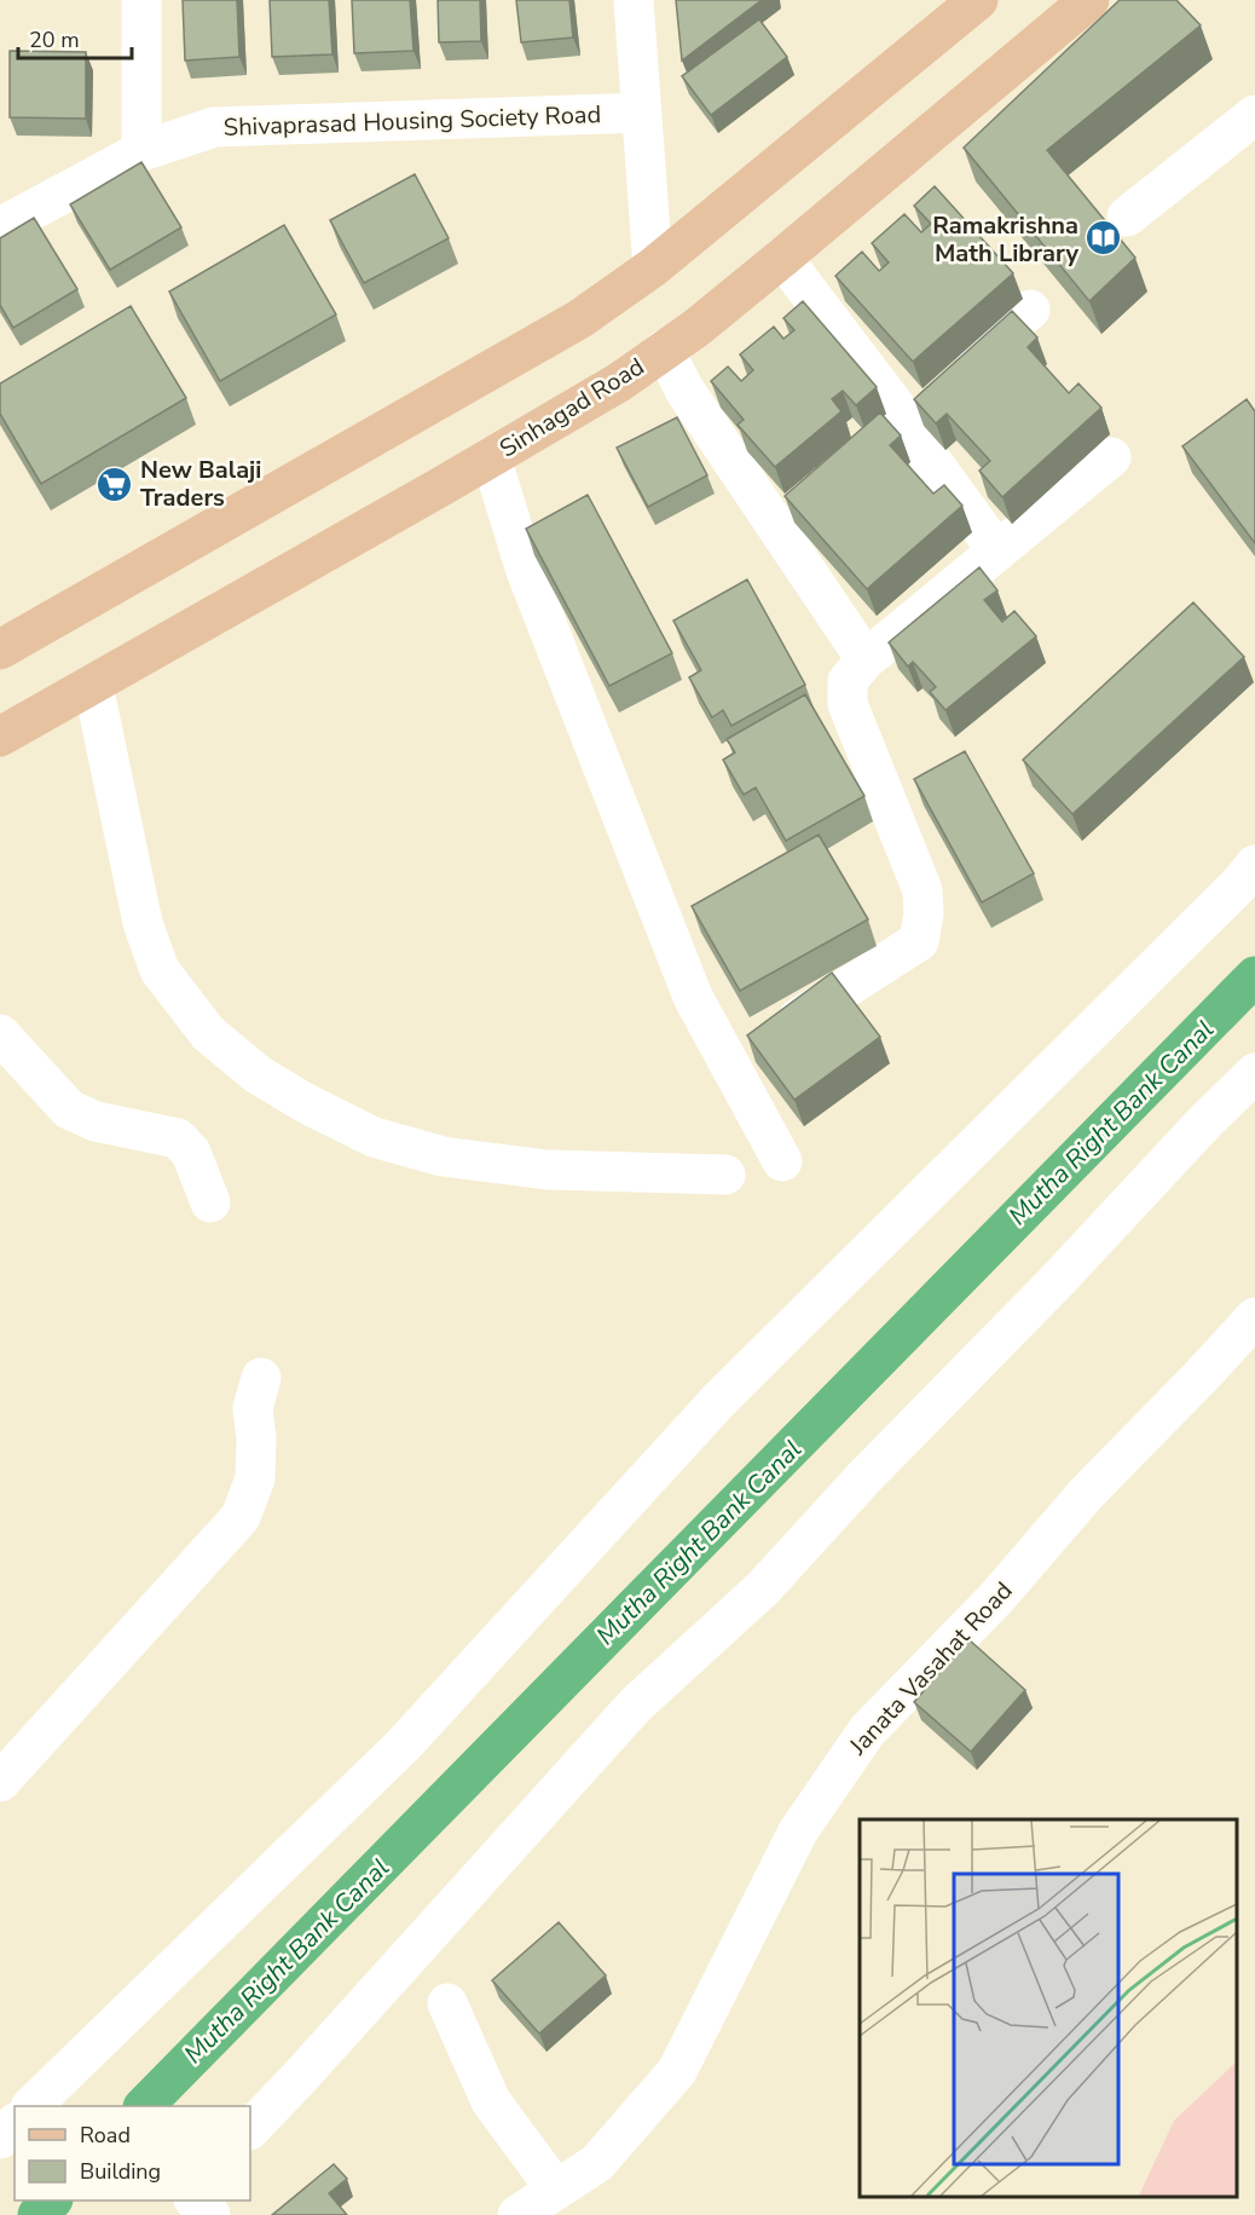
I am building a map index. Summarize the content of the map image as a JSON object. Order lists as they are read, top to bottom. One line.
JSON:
{"streets":{"main road":["Sinhagad Road"],"street":["Shivaprasad Housing Society Road","Janata Vasahat Road"]},"water":["Mutha Right Bank Canal"],"places":{"library":["Ramakrishna Math Library"],"supermarket":["New Balaji Traders"]},"legend":["Road","Building"],"scale_bar":"20 m"}
